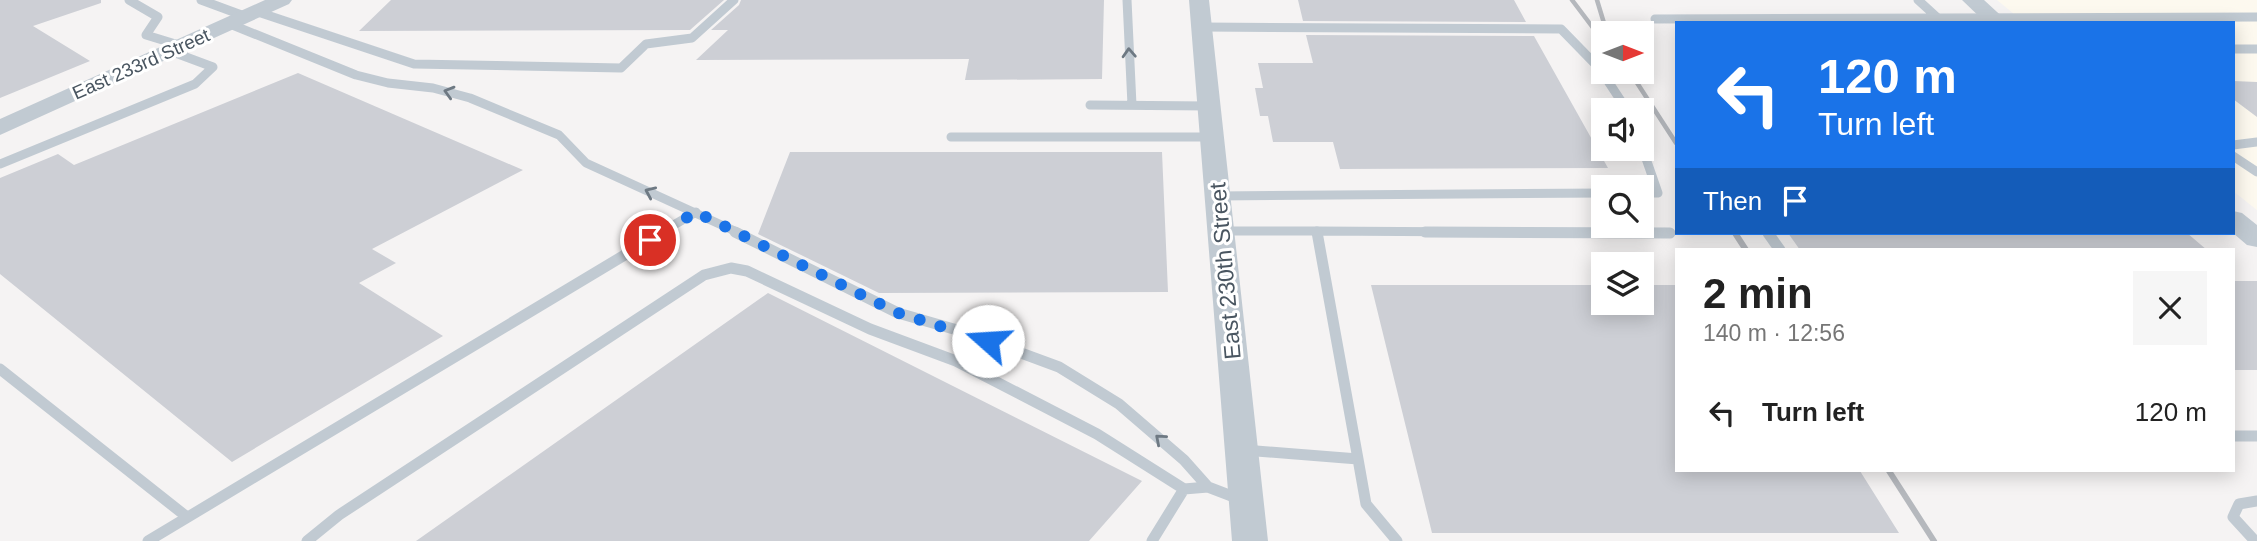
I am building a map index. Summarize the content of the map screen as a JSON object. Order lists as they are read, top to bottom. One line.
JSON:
{"streets":{"street":["East 233rd Street","East 230th Street"]},"north":"right","page":{"turn":["120 m","Turn left"],"then":"Then","heading":["2 min","140 m · 12:56"],"list":[{"name":"Turn left","value":"120 m"}]}}
